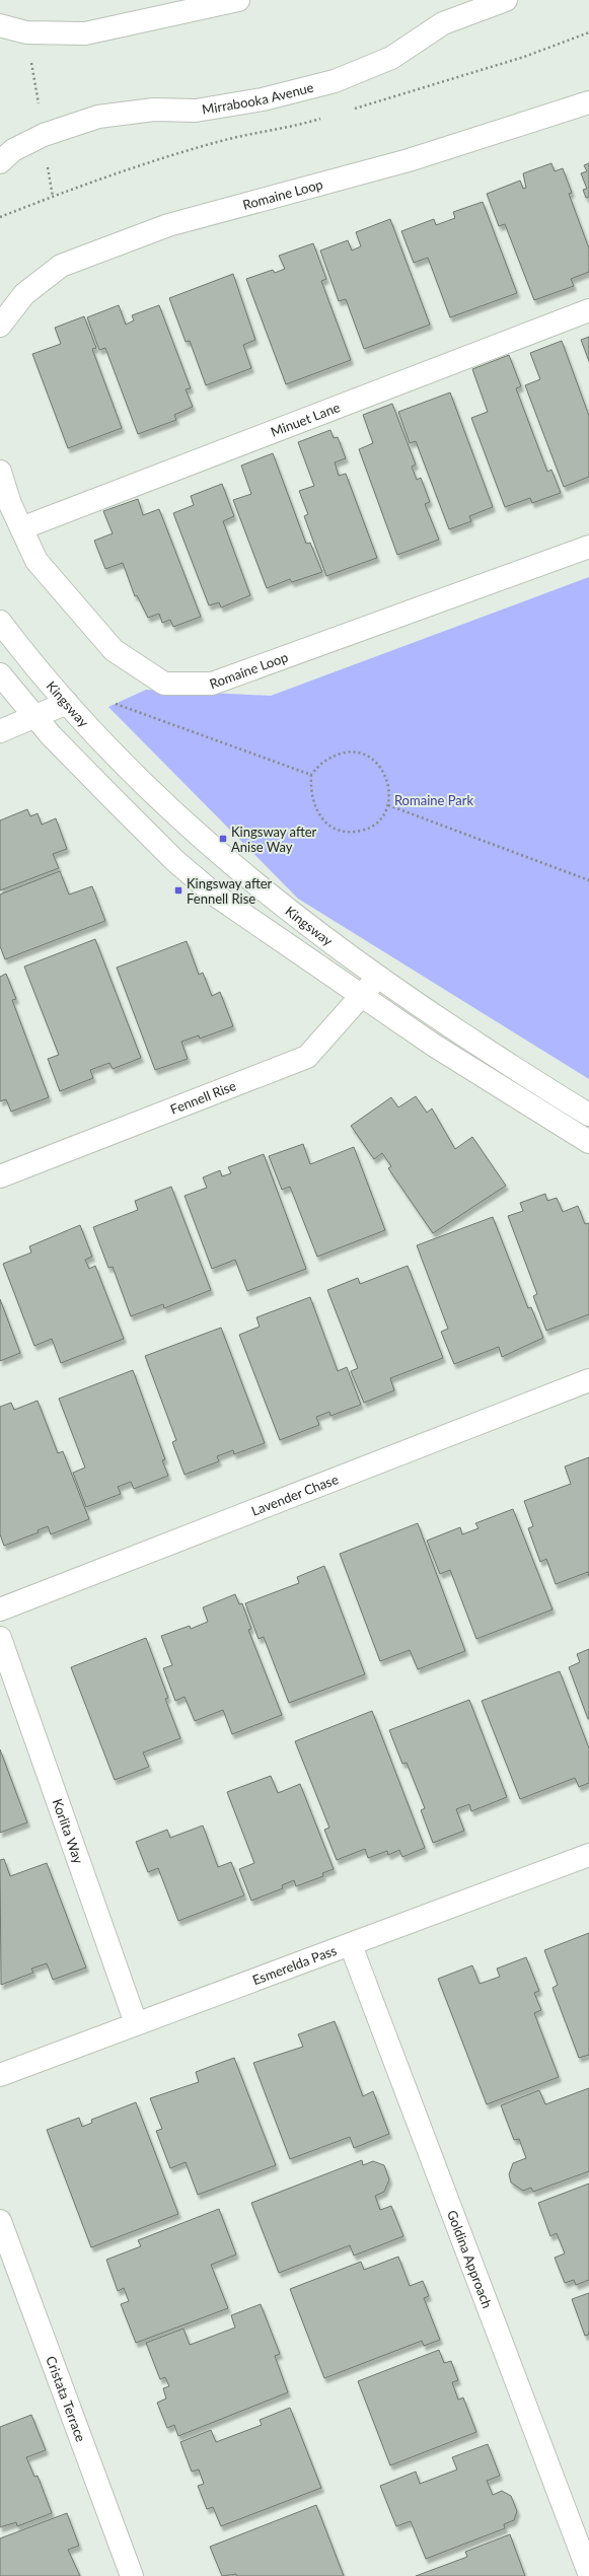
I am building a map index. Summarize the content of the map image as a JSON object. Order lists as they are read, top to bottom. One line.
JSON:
{"streets":{"street":["Mirrabooka Avenue","Romaine Loop","Minuet Lane","Kingsway","Fennell Rise","Lavender Chase","Korlita Way","Esmerelda Pass","Goldina Approach","Cristata Terrace"]},"crossings":[["Romaine Loop","Minuet Lane"],["Kingsway","Fennell Rise"],["Korlita Way","Esmerelda Pass"],["Esmerelda Pass","Goldina Approach"]],"parks":["Romaine Park"],"places":{"transit":["Kingsway after Anise Way","Kingsway after Fennell Rise"]}}
